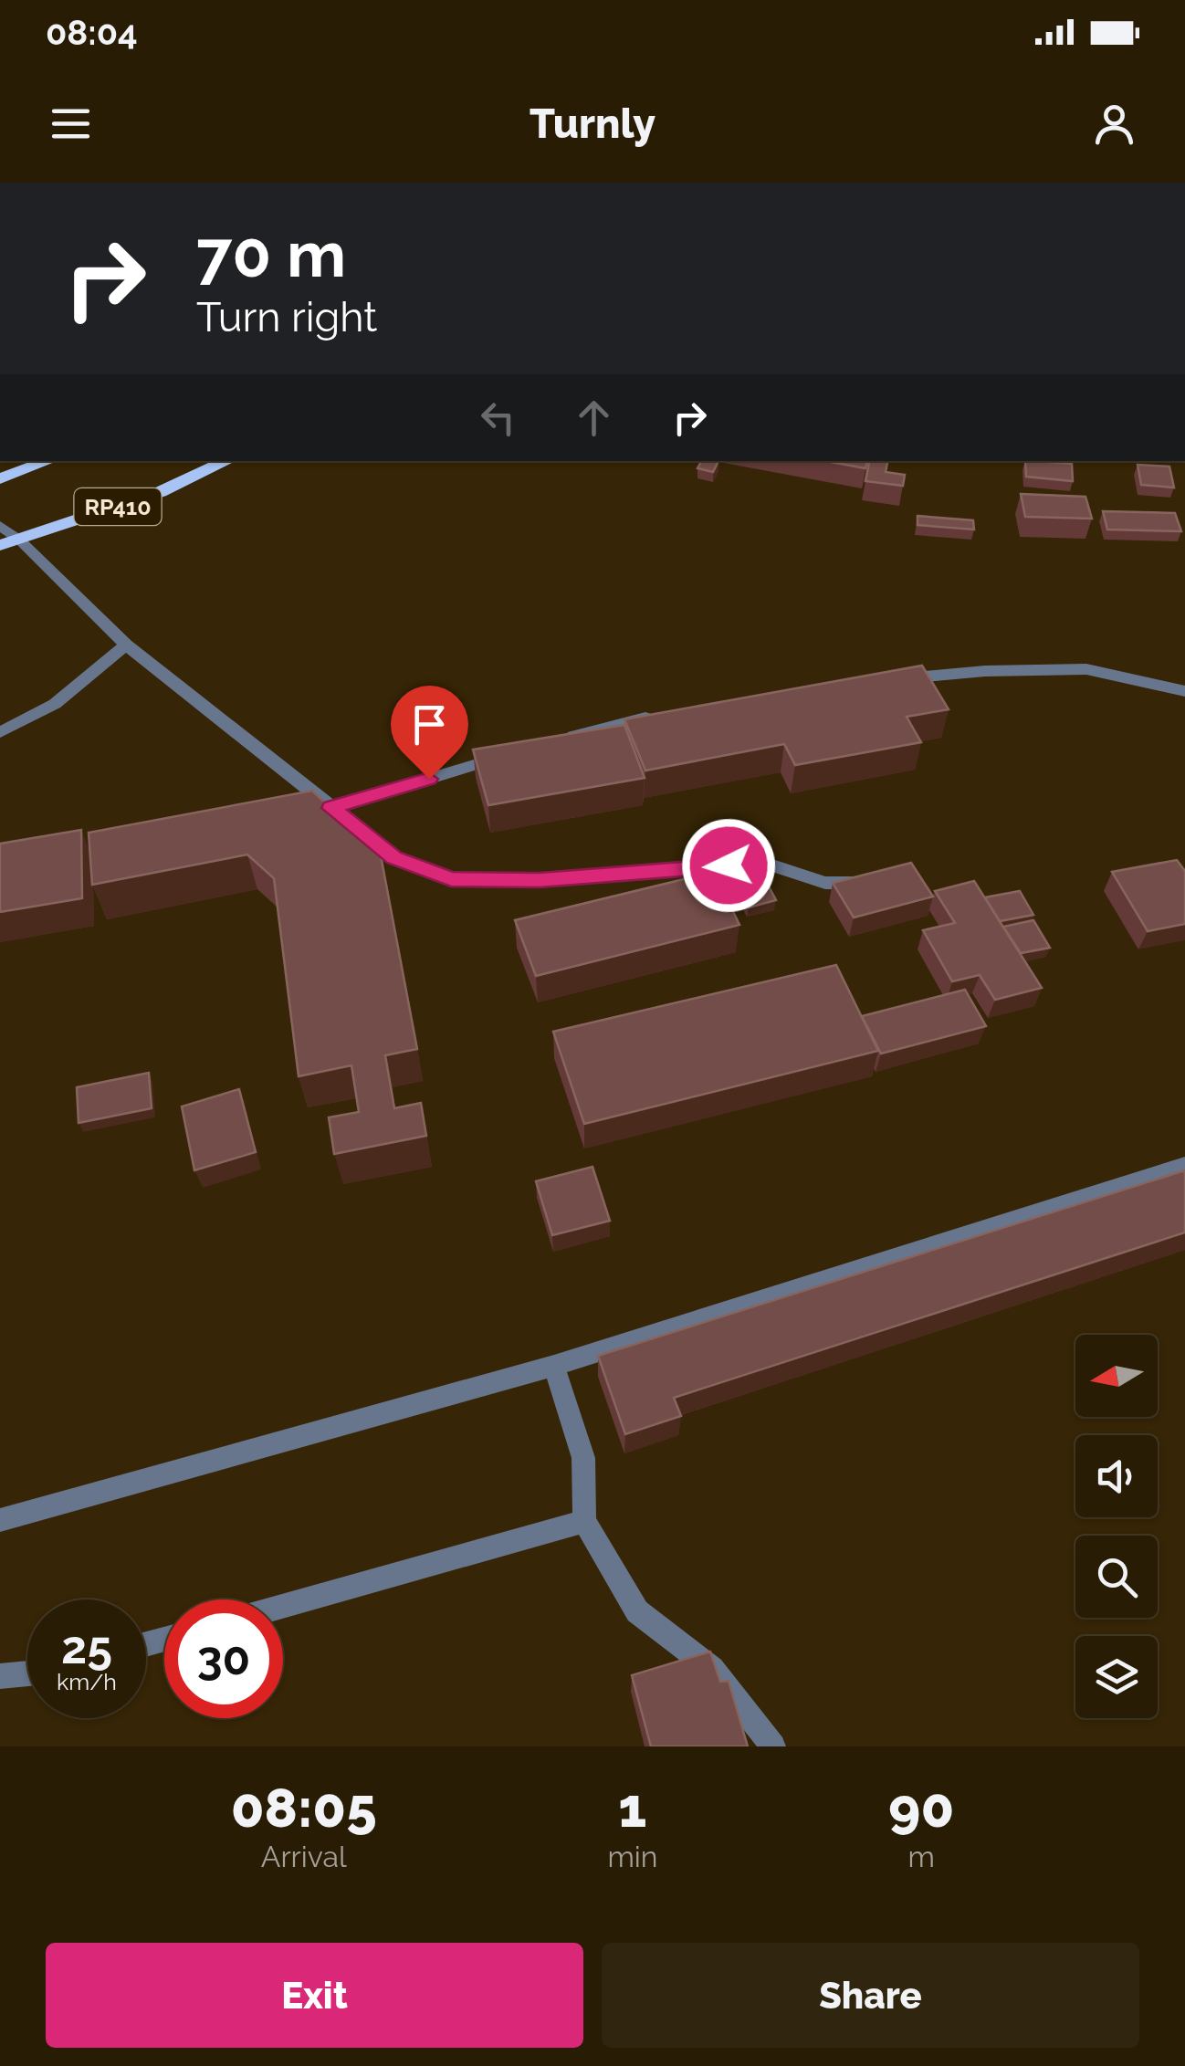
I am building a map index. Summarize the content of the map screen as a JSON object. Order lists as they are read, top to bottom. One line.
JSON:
{"streets":{"main road":["RP410"]},"north":"left","page":{"status":"08:04","header":"Turnly","turn":["70 m","Turn right"],"speed":"25 km/h","limit":"30","eta":["08:05","Arrival","1","min","90","m"],"buttons":["Exit","Share"]}}
